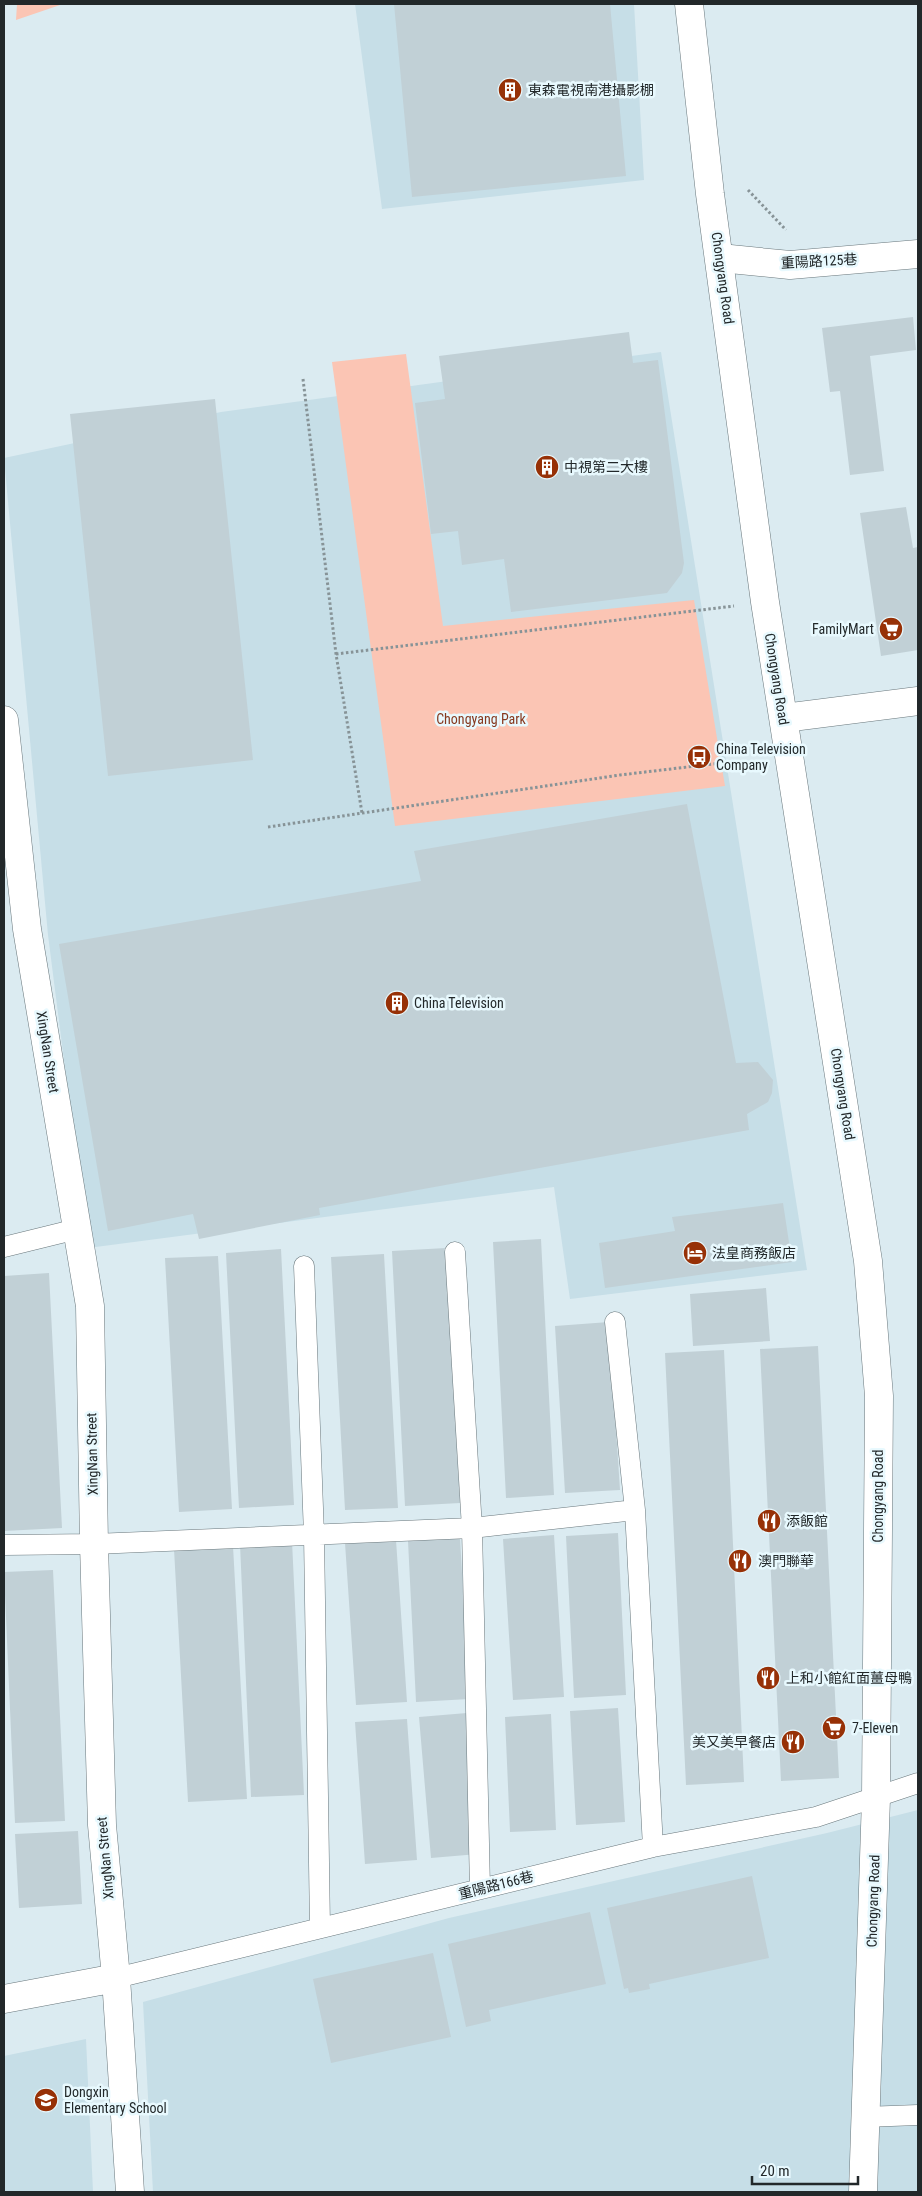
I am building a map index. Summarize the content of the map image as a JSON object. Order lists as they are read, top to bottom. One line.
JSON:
{"streets":{"street":["重陽路125巷","Chongyang Road","XingNan Street"],"lane":["重陽路166巷"]},"crossings":[["重陽路125巷","Chongyang Road"],["Chongyang Road","重陽路166巷"],["XingNan Street","重陽路166巷"]],"parks":["Chongyang Park"],"places":{"building":["東森電視南港攝影棚","中視第二大樓","China Television"],"supermarket":["FamilyMart","7-Eleven"],"bus stop":["China Television Company"],"hotel":["法皇商務飯店"],"restaurant":["添飯館","澳門聯華","上和小館紅面薑母鴨","美又美早餐店"],"school or university":["Dongxin Elementary School"]},"scale_bar":"20 m"}
